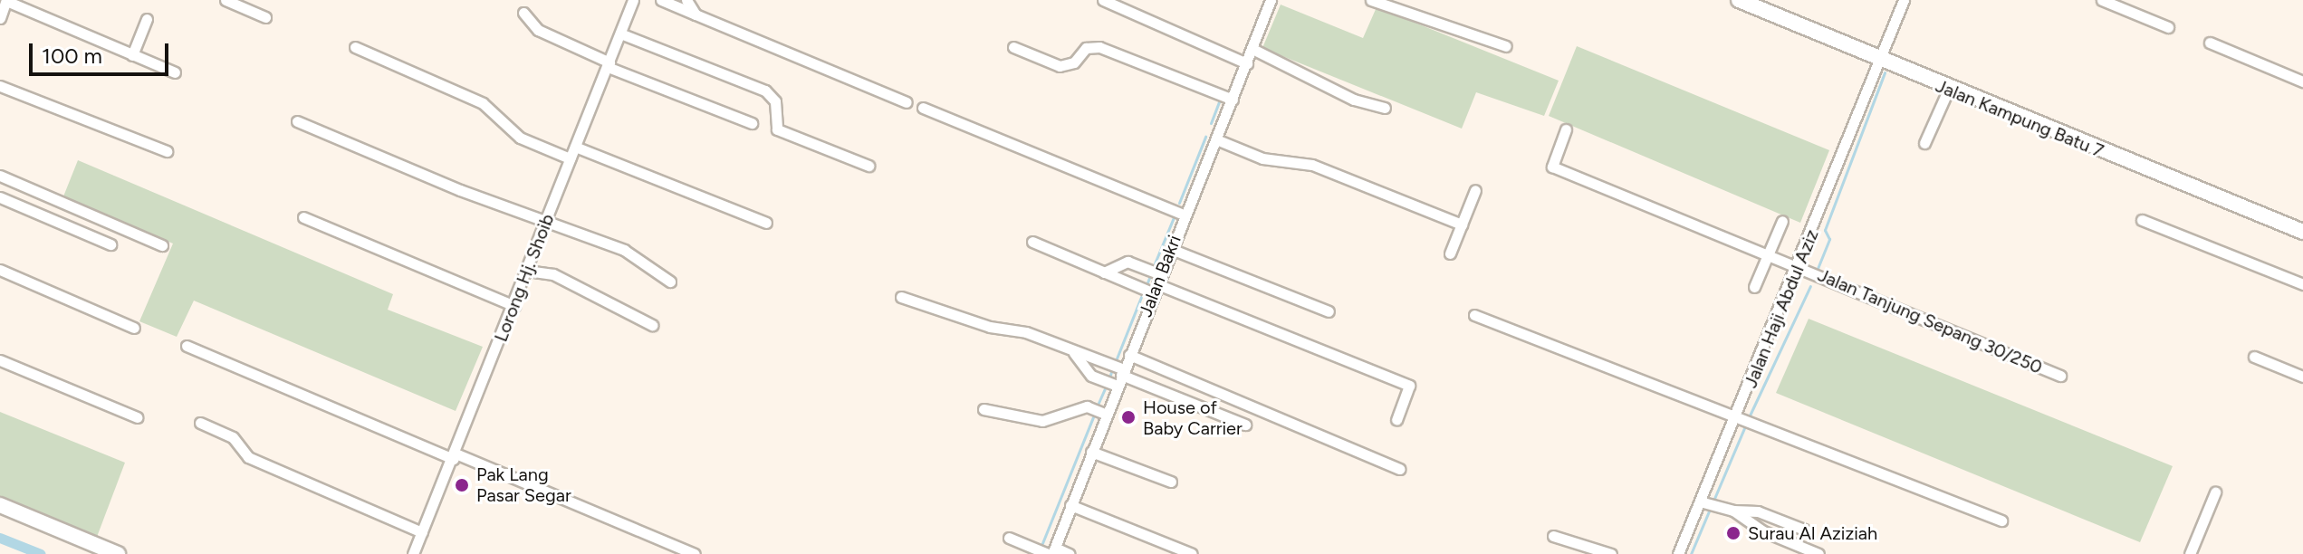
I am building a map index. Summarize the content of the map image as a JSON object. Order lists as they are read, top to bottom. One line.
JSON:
{"streets":{"street":["Jalan Kampung Batu 7","Jalan Bakri","Lorong Hj. Shoib","Jalan Haji Abdul Aziz","Jalan Tanjung Sepang 30/250"]},"crossings":[["Jalan Kampung Batu 7","Jalan Haji Abdul Aziz"],["Jalan Haji Abdul Aziz","Jalan Tanjung Sepang 30/250"]],"places":["House of Baby Carrier","Pak Lang Pasar Segar","Surau Al Aziziah"],"scale_bar":"100 m"}
